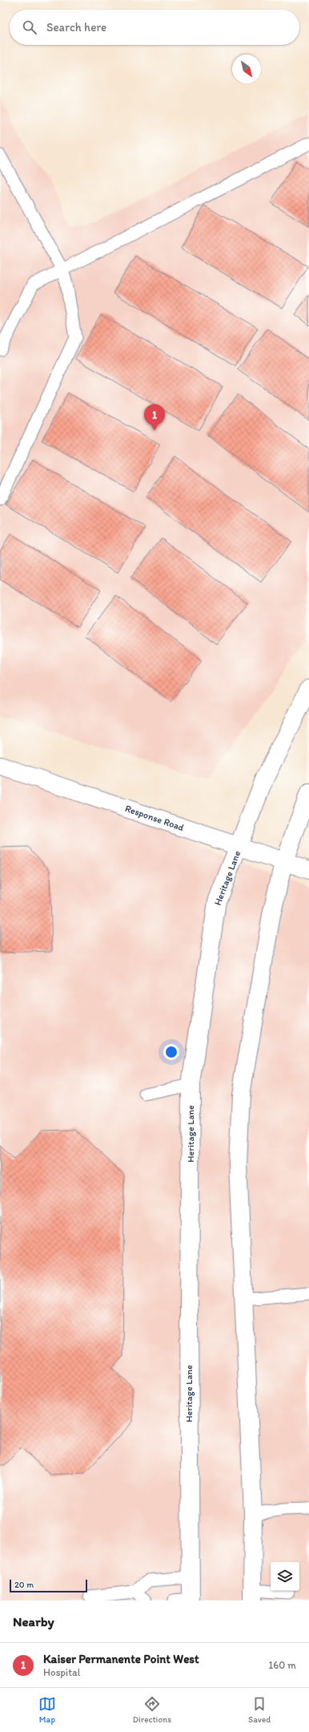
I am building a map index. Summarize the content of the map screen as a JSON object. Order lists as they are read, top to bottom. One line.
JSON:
{"streets":{"main road":["Response Road","Heritage Lane"]},"crossings":[["Response Road","Heritage Lane"]],"scale_bar":"20 m","north":"bottom right","page":{"search":"Search here","pins":"1","scale":"20 m","heading":"Nearby","list":[{"mark":"1","name":"Kaiser Permanente Point West","note":"Hospital","value":"160 m"}],"nav":["Map","Directions","Saved"]}}
